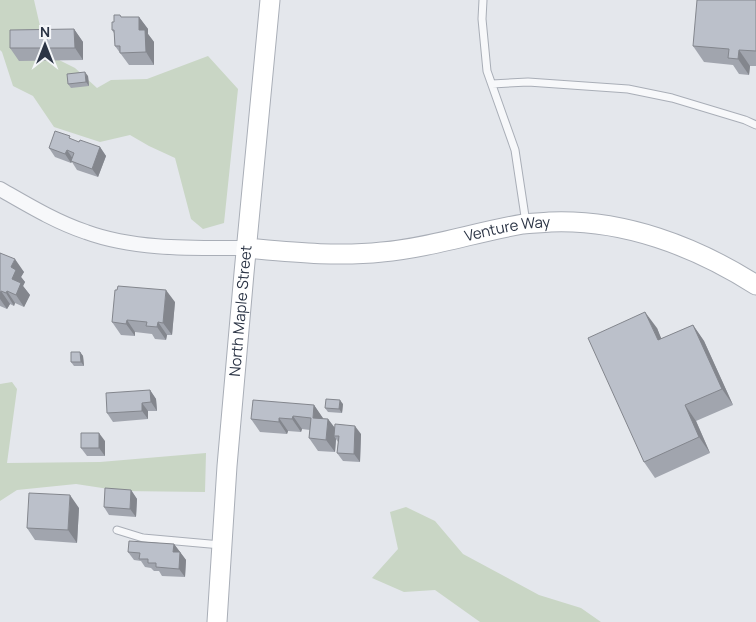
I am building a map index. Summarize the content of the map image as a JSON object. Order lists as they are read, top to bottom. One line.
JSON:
{"streets":{"main road":["Venture Way","North Maple Street"]},"crossings":[["Venture Way","North Maple Street"]],"north":"top"}
